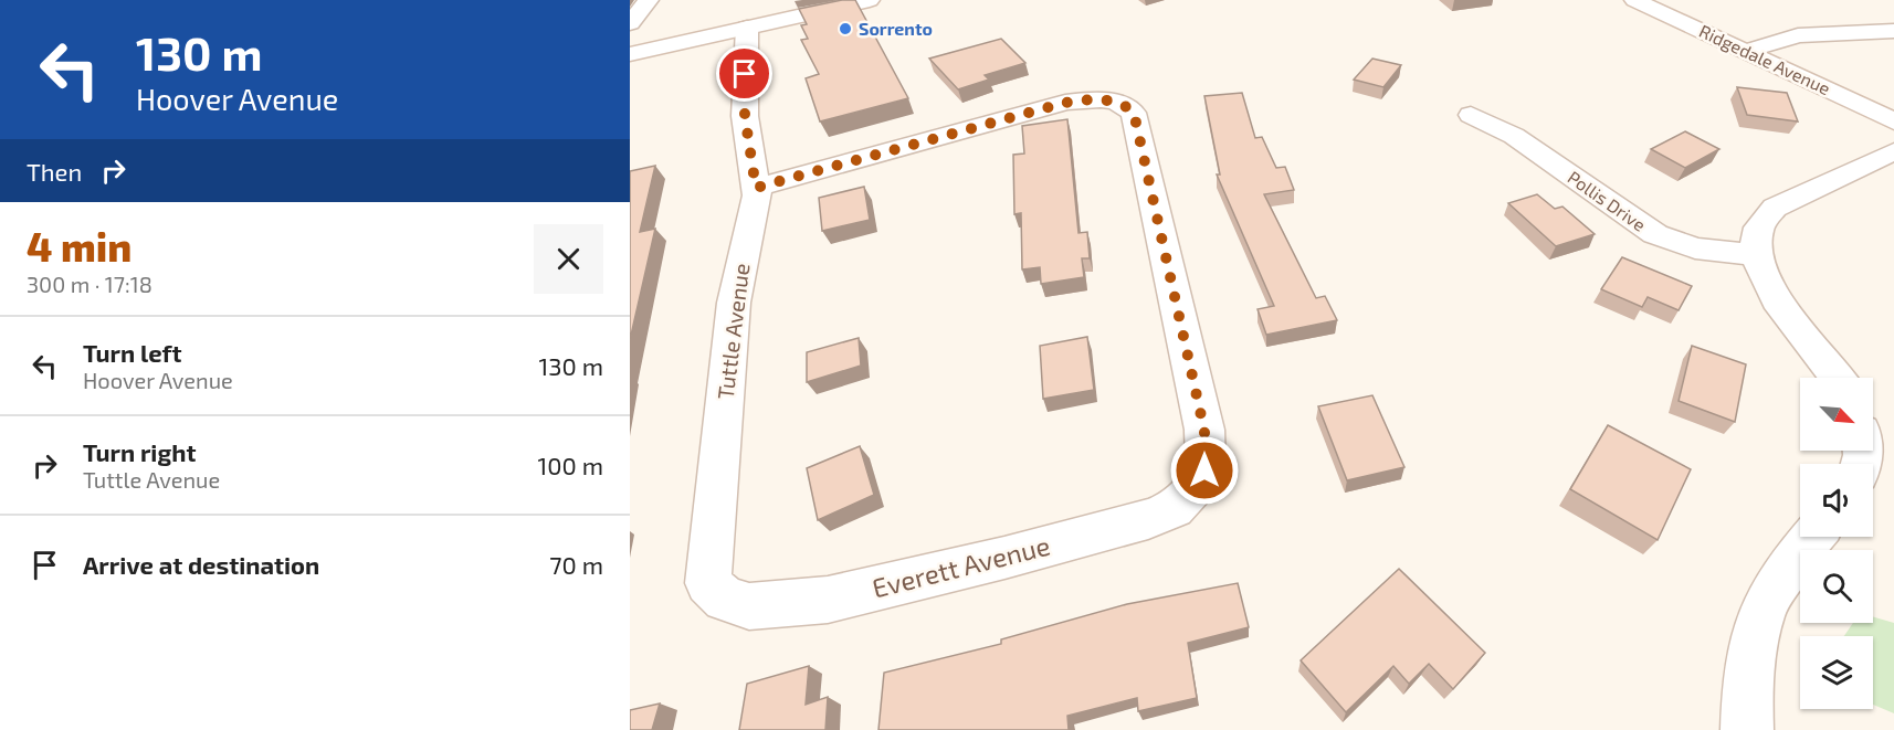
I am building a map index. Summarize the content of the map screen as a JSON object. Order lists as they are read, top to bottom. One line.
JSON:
{"streets":{"street":["Ridgedale Avenue","Pollis Drive","Tuttle Avenue","Everett Avenue"]},"crossings":[["Tuttle Avenue","Everett Avenue"]],"places":["Sorrento"],"north":"bottom right","page":{"turn":["130 m","Hoover Avenue"],"then":"Then","heading":["4 min","300 m · 17:18"],"list":[{"name":"Turn left","note":"Hoover Avenue","value":"130 m"},{"name":"Turn right","note":"Tuttle Avenue","value":"100 m"},{"name":"Arrive at destination","value":"70 m"}]}}
